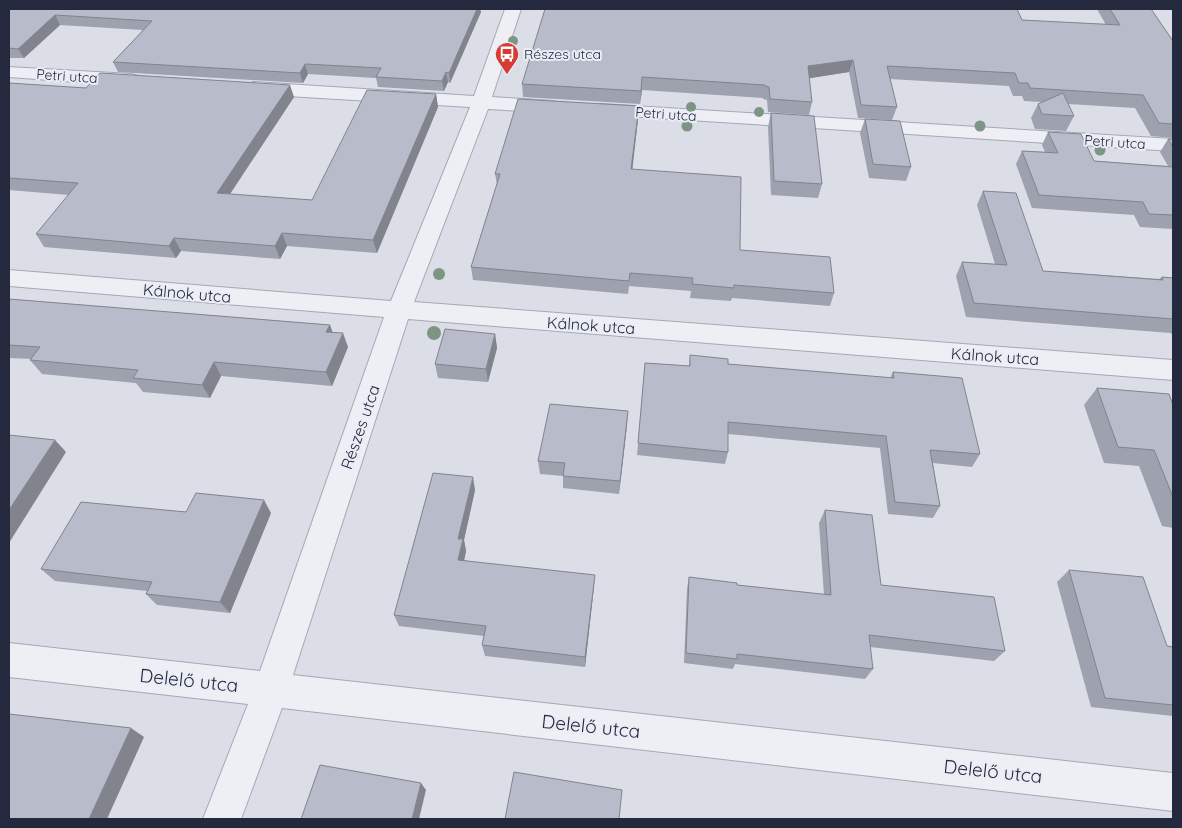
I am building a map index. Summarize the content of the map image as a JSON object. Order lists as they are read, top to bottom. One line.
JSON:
{"streets":{"street":["Petri utca","Kálnok utca","Részes utca","Delelő utca"]},"crossings":[["Petri utca","Részes utca"],["Kálnok utca","Részes utca"],["Részes utca","Delelő utca"]],"places":{"bus stop":["Részes utca"]}}
